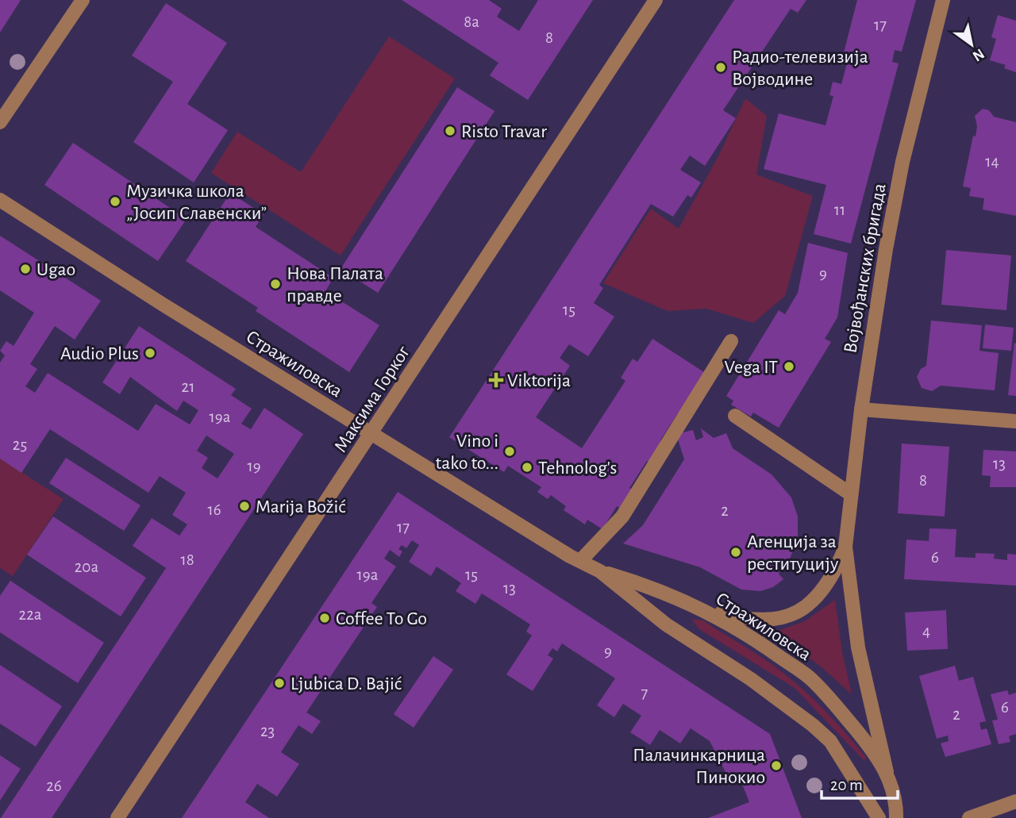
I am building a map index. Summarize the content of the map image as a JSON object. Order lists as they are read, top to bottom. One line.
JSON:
{"streets":{"street":["Војвођанских бригада","Стражиловска","Максима Горког"]},"crossings":[["Војвођанских бригада","Стражиловска"],["Стражиловска","Максима Горког"]],"places":{"other":["Радио-телевизија Војводине","Risto Travar","Музичка школа „Јосип Славенски”","Ugao","Нова Палата правде","Audio Plus","Vega IT","Vino i tako to...","Tehnolog's","Marija Božić","Агенција за реституцију","Coffee To Go","Ljubica D. Bajić","Палачинкарница Пинокио"],"health":["Viktorija"]},"house_numbers":["8a","17","8","14","11","9","15","21","19a","25","13","19","8","16","2","17","6","18","20a","19a","15","13","22a","4","9","7","6","2","23","26"],"scale_bar":"20 m","north":"bottom right"}
